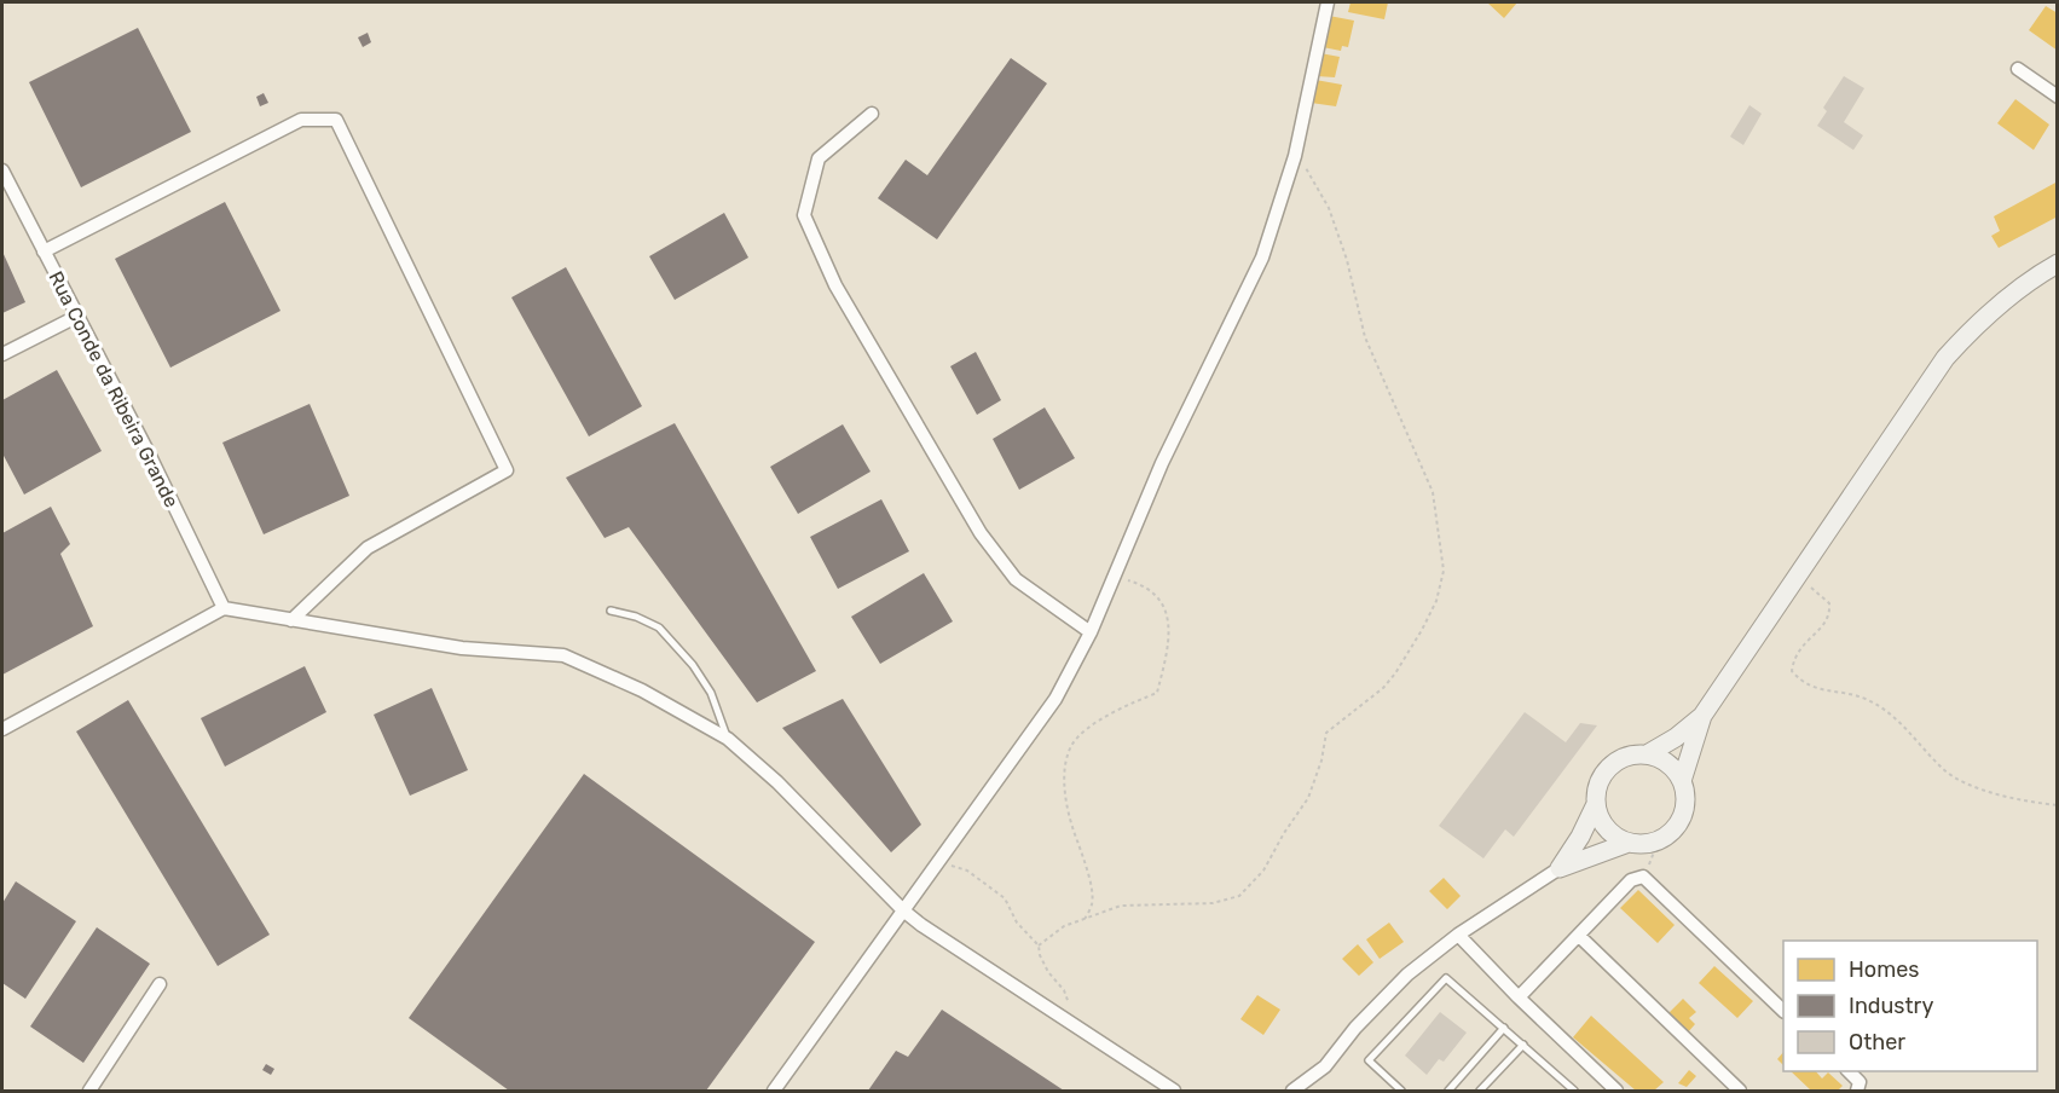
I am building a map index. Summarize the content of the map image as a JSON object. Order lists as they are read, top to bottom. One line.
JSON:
{"streets":{"street":["Rua Conde da Ribeira Grande"]},"legend":["Homes","Industry","Other"]}
